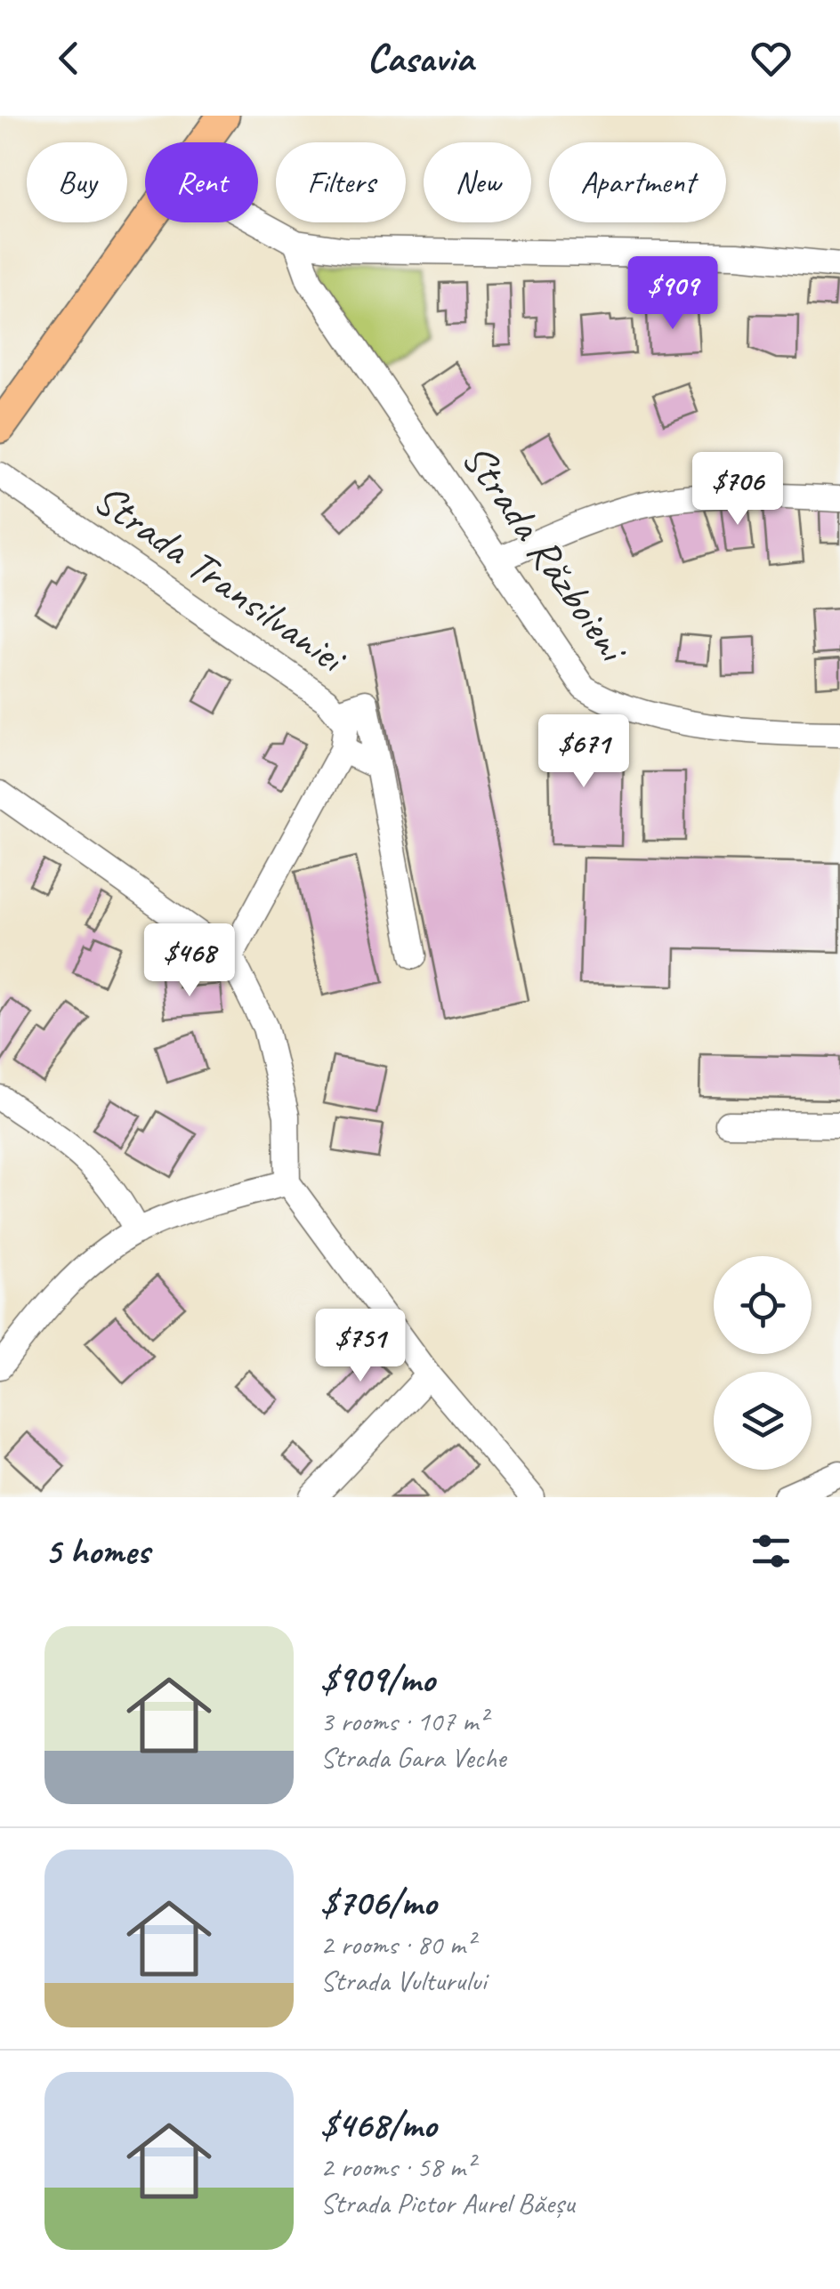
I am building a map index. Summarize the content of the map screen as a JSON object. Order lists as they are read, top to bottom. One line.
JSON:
{"streets":{"street":["Strada Războieni","Strada Transilvaniei"]},"page":{"header":"Casavia","chip":["Buy","Rent","Filters","New","Apartment"],"price":["$909","$706","$671","$468","$751"],"heading":"5 homes","list":[{"name":"$909/mo","note":"3 rooms · 107 m² · Strada Gara Veche"},{"name":"$706/mo","note":"2 rooms · 80 m² · Strada Vulturului"},{"name":"$468/mo","note":"2 rooms · 58 m² · Strada Pictor Aurel Băeșu"}]}}
